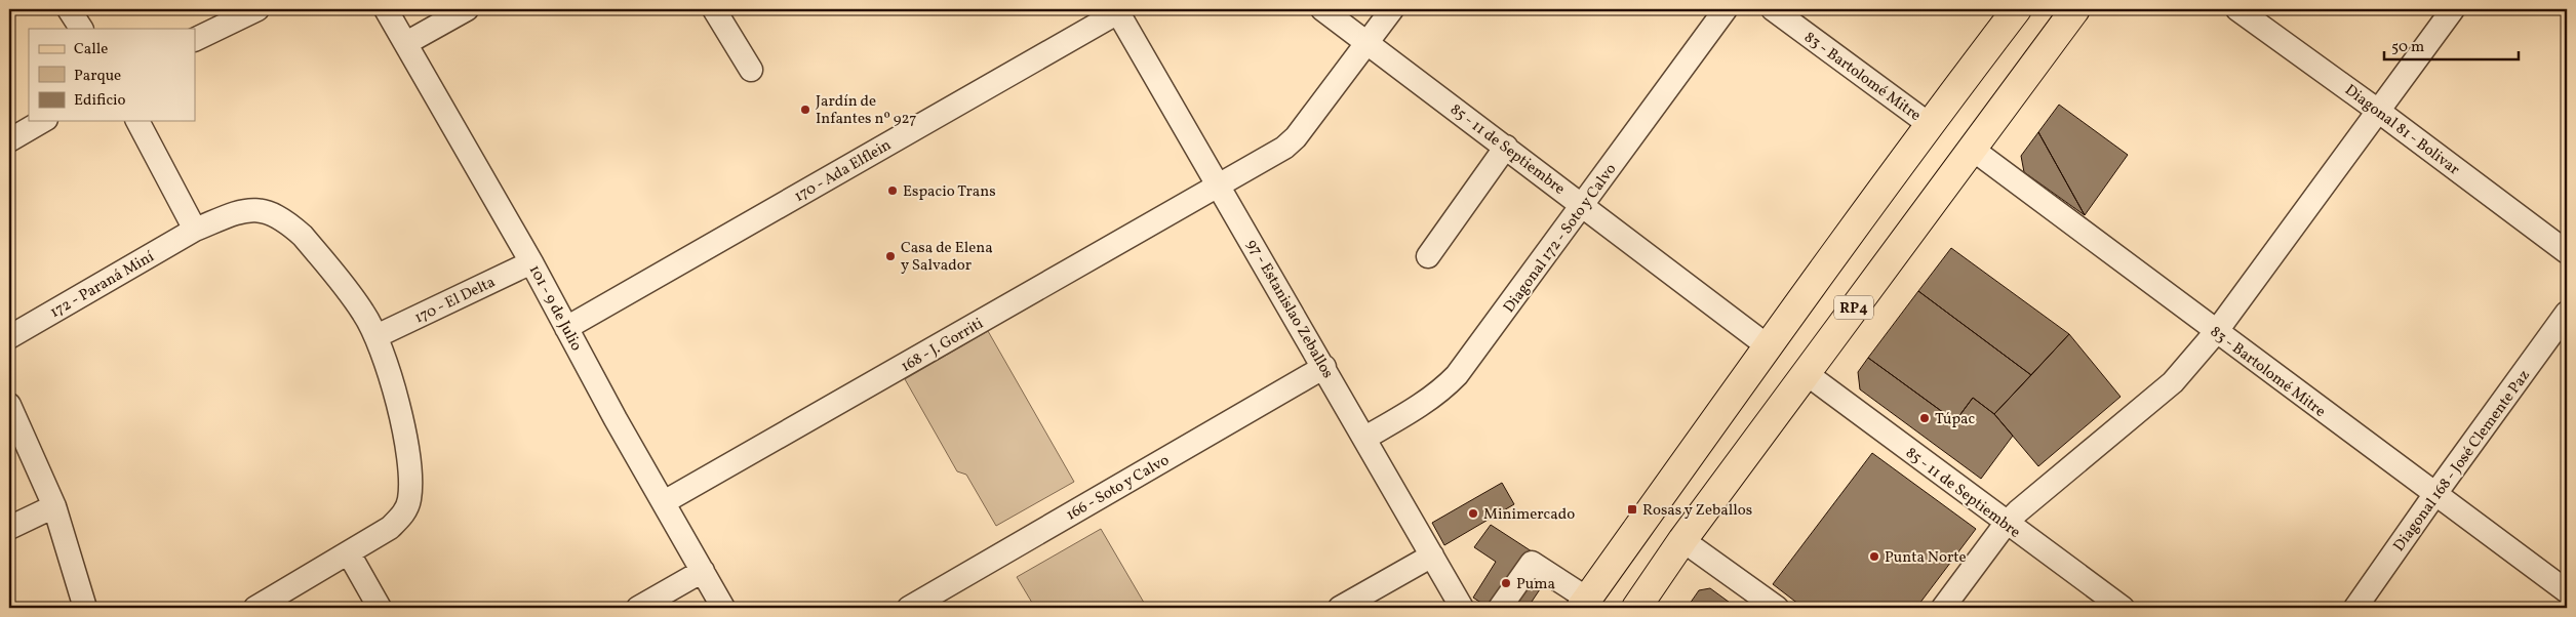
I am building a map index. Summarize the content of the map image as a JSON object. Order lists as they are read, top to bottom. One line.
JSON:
{"streets":{"main road":["RP4"],"street":["83 - Bartolomé Mitre","Diagonal 81 - Bolivar","85 - 11 de Septiembre","170 - Ada Elflein","Diagonal 172 - Soto y Calvo","172 - Paraná Miní","170 - El Delta","101 - 9 de Julio","97 - Estanislao Zeballos","168 - J. Gorriti","Diagonal 168 - José Clemente Paz","166 - Soto y Calvo"]},"crossings":[["83 - Bartolomé Mitre","RP4"],["83 - Bartolomé Mitre","Diagonal 168 - José Clemente Paz"],["85 - 11 de Septiembre","Diagonal 172 - Soto y Calvo"],["85 - 11 de Septiembre","RP4"],["85 - 11 de Septiembre","168 - J. Gorriti"],["170 - Ada Elflein","101 - 9 de Julio"],["170 - Ada Elflein","97 - Estanislao Zeballos"],["Diagonal 172 - Soto y Calvo","97 - Estanislao Zeballos"],["172 - Paraná Miní","170 - El Delta"],["170 - El Delta","101 - 9 de Julio"],["101 - 9 de Julio","168 - J. Gorriti"],["97 - Estanislao Zeballos","168 - J. Gorriti"],["97 - Estanislao Zeballos","166 - Soto y Calvo"]],"places":{"other":["Jardín de Infantes nº 927","Espacio Trans","Casa de Elena y Salvador","Túpac","Minimercado","Punta Norte","Puma"],"transit":["Rosas y Zeballos"]},"legend":["Calle","Parque","Edificio"],"scale_bar":"50 m"}
